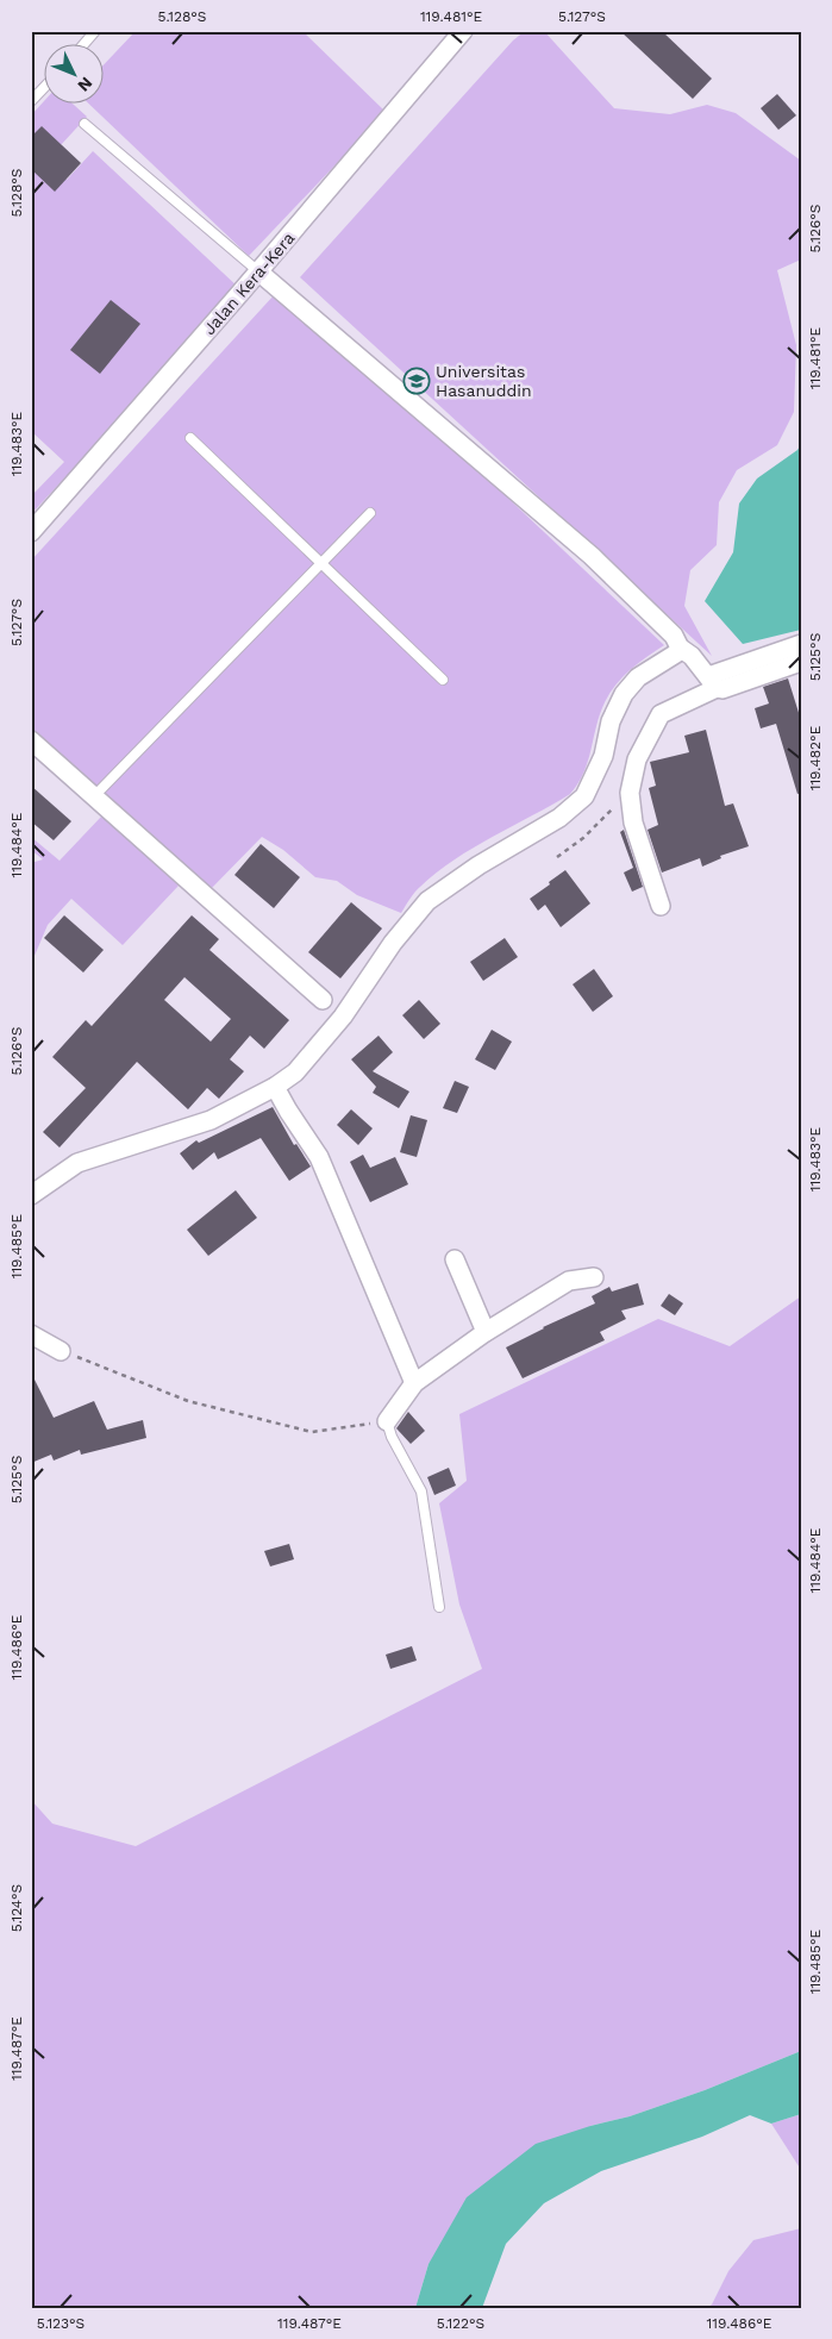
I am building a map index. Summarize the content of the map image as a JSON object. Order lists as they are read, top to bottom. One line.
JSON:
{"streets":{"street":["Jalan Kera-Kera"]},"places":{"school or university":["Universitas Hasanuddin"]},"north":"bottom right","coordinates":["5.128°S","119.481°E","5.127°S","5.126°S","119.483°E","5.125°S","119.482°E","119.484°E","119.485°E","119.486°E","5.124°S","119.487°E","5.123°S","5.122°S"]}
